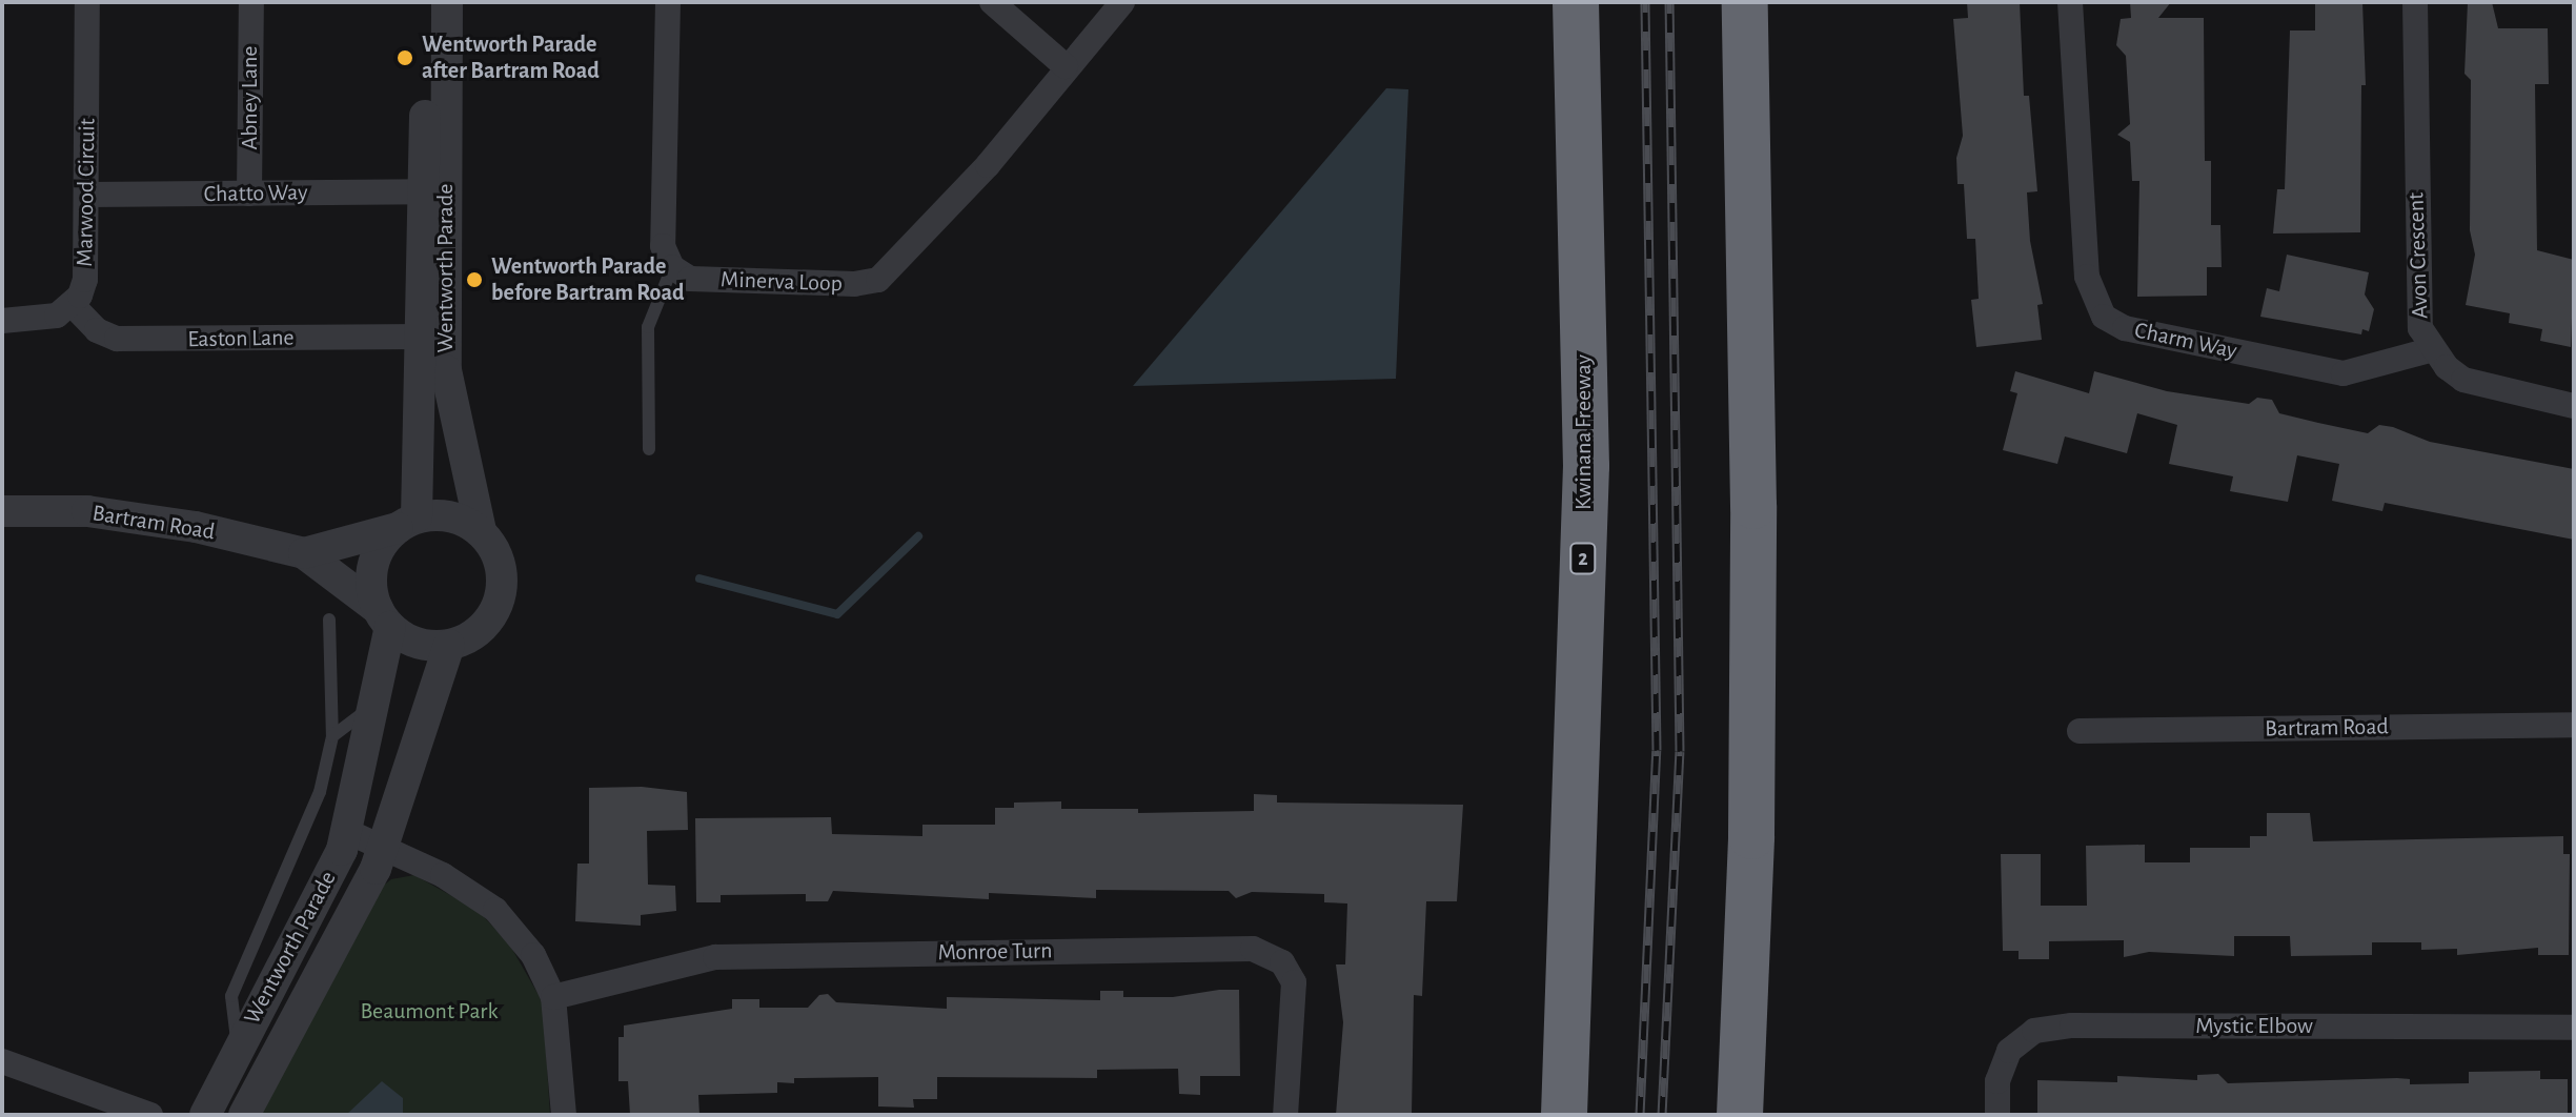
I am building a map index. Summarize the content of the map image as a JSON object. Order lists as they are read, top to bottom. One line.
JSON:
{"streets":{"highway":["Kwinana Freeway","2"],"street":["Abney Lane","Marwood Circuit","Chatto Way","Avon Crescent","Wentworth Parade","Minerva Loop","Easton Lane","Charm Way","Bartram Road","Monroe Turn","Mystic Elbow"]},"crossings":[["Abney Lane","Chatto Way"],["Marwood Circuit","Chatto Way"],["Marwood Circuit","Easton Lane"],["Chatto Way","Wentworth Parade"],["Avon Crescent","Charm Way"],["Wentworth Parade","Easton Lane"],["Wentworth Parade","Bartram Road"]],"parks":["Beaumont Park"],"places":["Wentworth Parade after Bartram Road","Wentworth Parade before Bartram Road"]}
